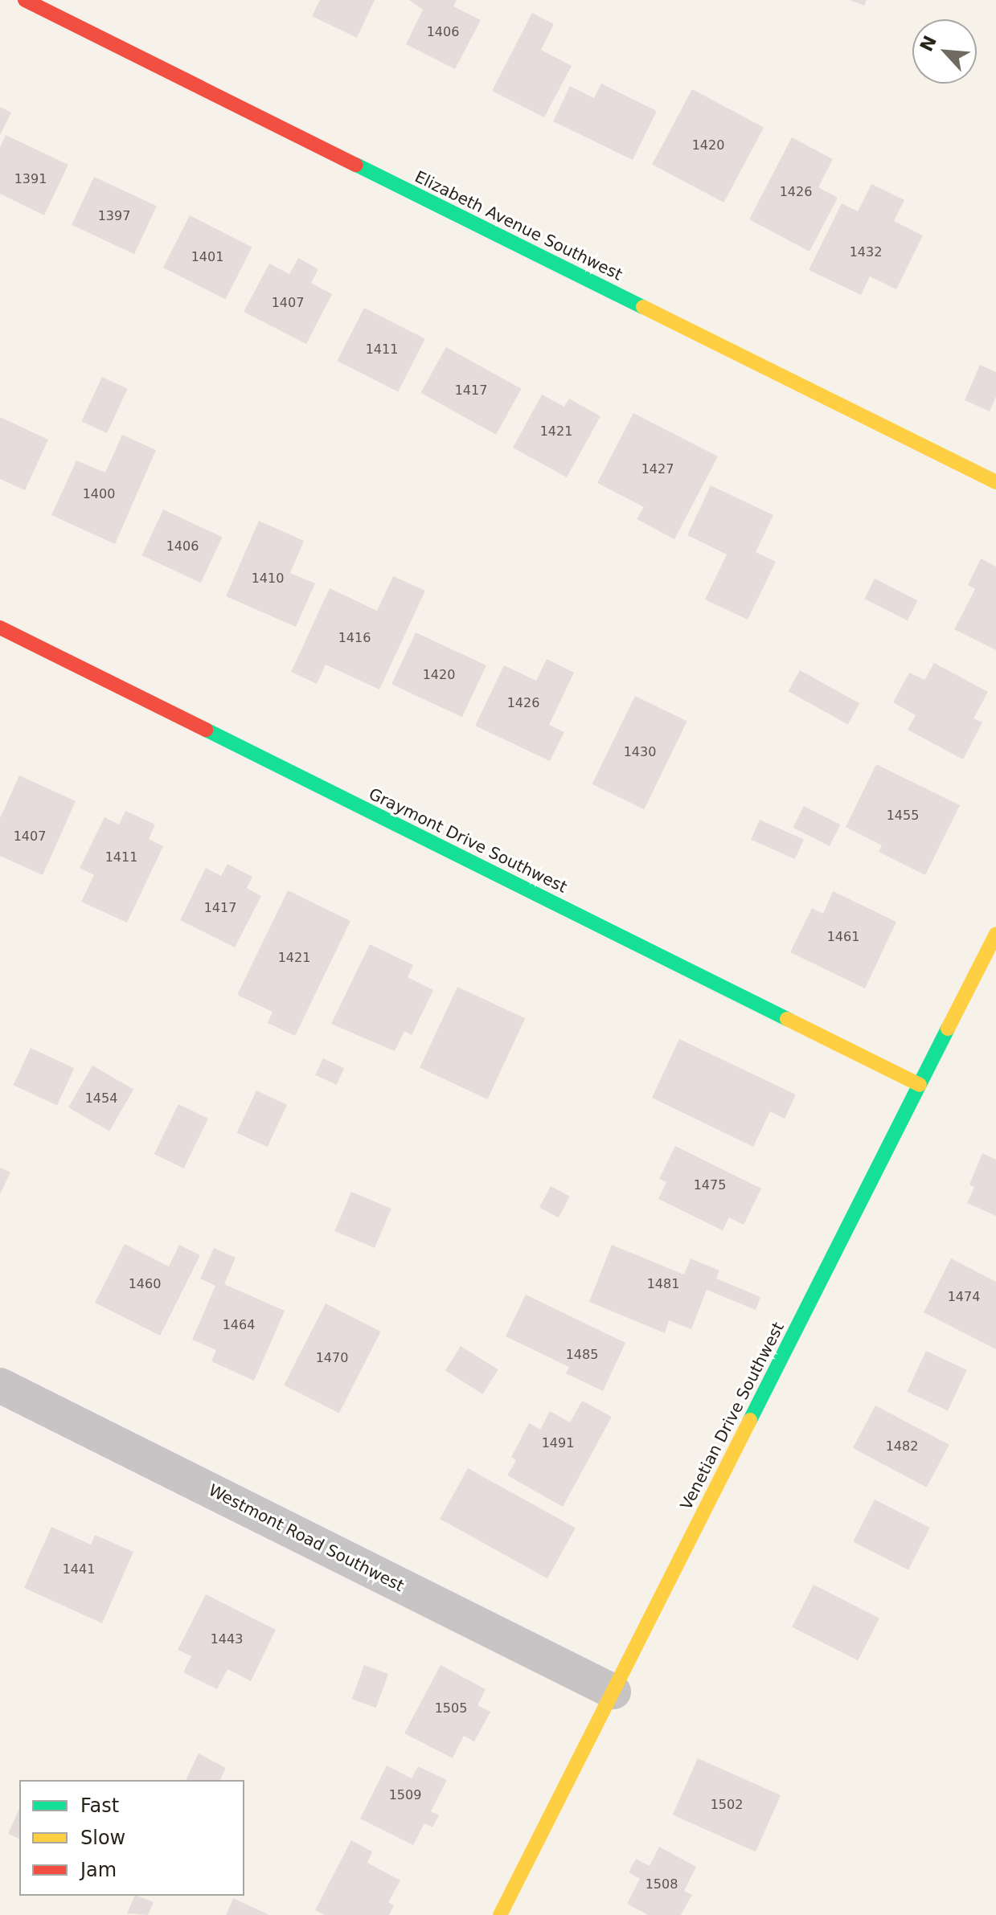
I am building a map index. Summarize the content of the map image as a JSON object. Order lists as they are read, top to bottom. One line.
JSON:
{"streets":{"street":["Elizabeth Avenue Southwest","Graymont Drive Southwest","Venetian Drive Southwest","Westmont Road Southwest"]},"crossings":[["Graymont Drive Southwest","Venetian Drive Southwest"],["Venetian Drive Southwest","Westmont Road Southwest"]],"house_numbers":["1406","1420","1391","1426","1397","1432","1401","1407","1411","1417","1421","1427","1400","1406","1410","1416","1420","1426","1430","1455","1407","1411","1417","1461","1421","1454","1475","1460","1481","1474","1464","1485","1470","1491","1482","1441","1443","1505","1509","1502","1508"],"legend":["Fast","Slow","Jam"],"north":"top left"}
